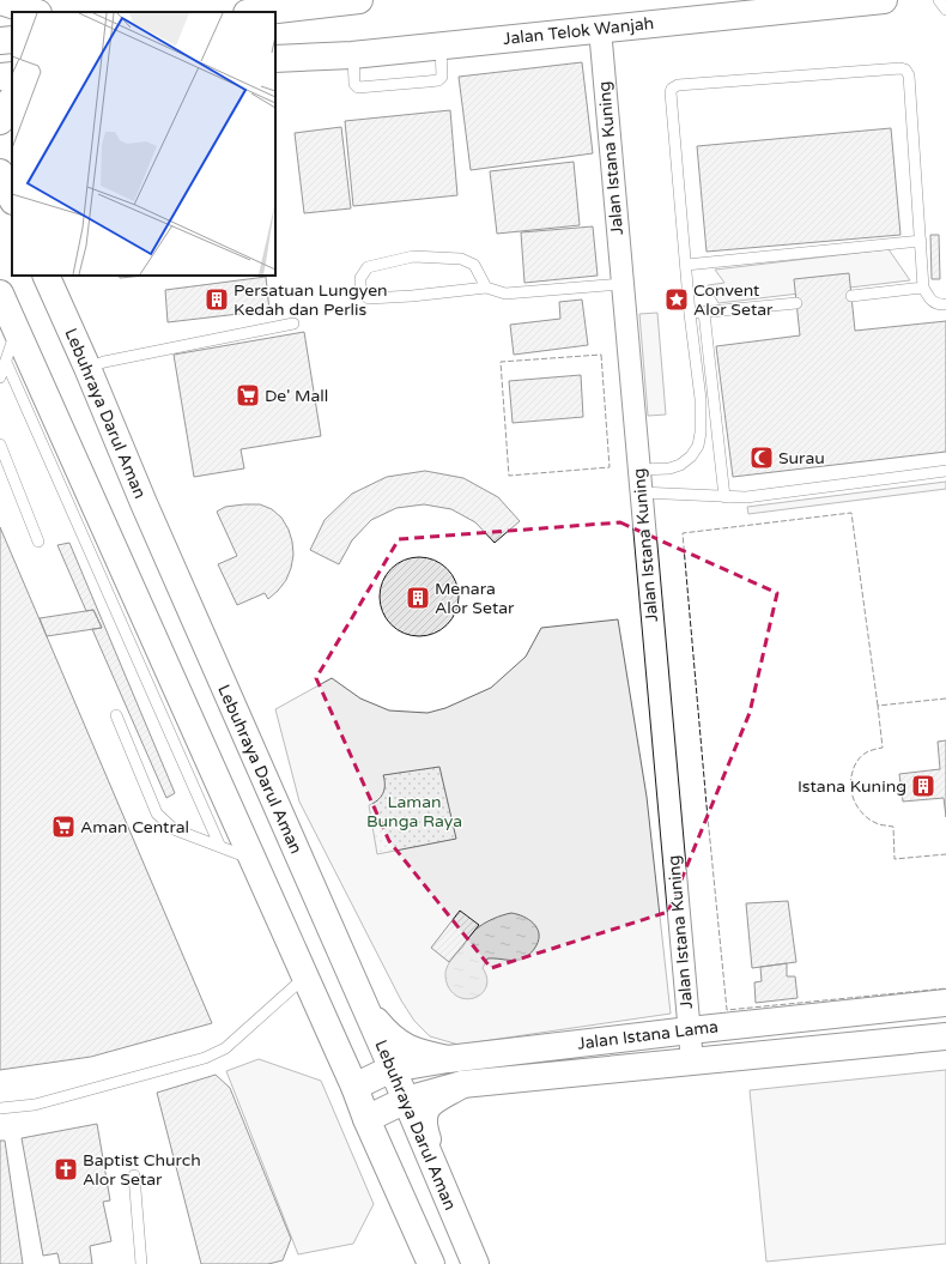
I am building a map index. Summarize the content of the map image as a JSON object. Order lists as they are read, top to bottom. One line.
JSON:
{"streets":{"main road":["Jalan Telok Wanjah","Lebuhraya Darul Aman","Jalan Istana Lama"],"street":["Jalan Istana Kuning"]},"crossings":[["Jalan Telok Wanjah","Jalan Istana Kuning"],["Jalan Istana Kuning","Jalan Istana Lama"],["Lebuhraya Darul Aman","Jalan Istana Lama"]],"parks":["Laman Bunga Raya"],"places":{"building":["Persatuan Lungyen Kedah dan Perlis","Menara Alor Setar","Istana Kuning"],"place":["Convent Alor Setar"],"supermarket":["De' Mall","Aman Central"],"mosque":["Surau"],"church":["Baptist Church Alor Setar"]}}
